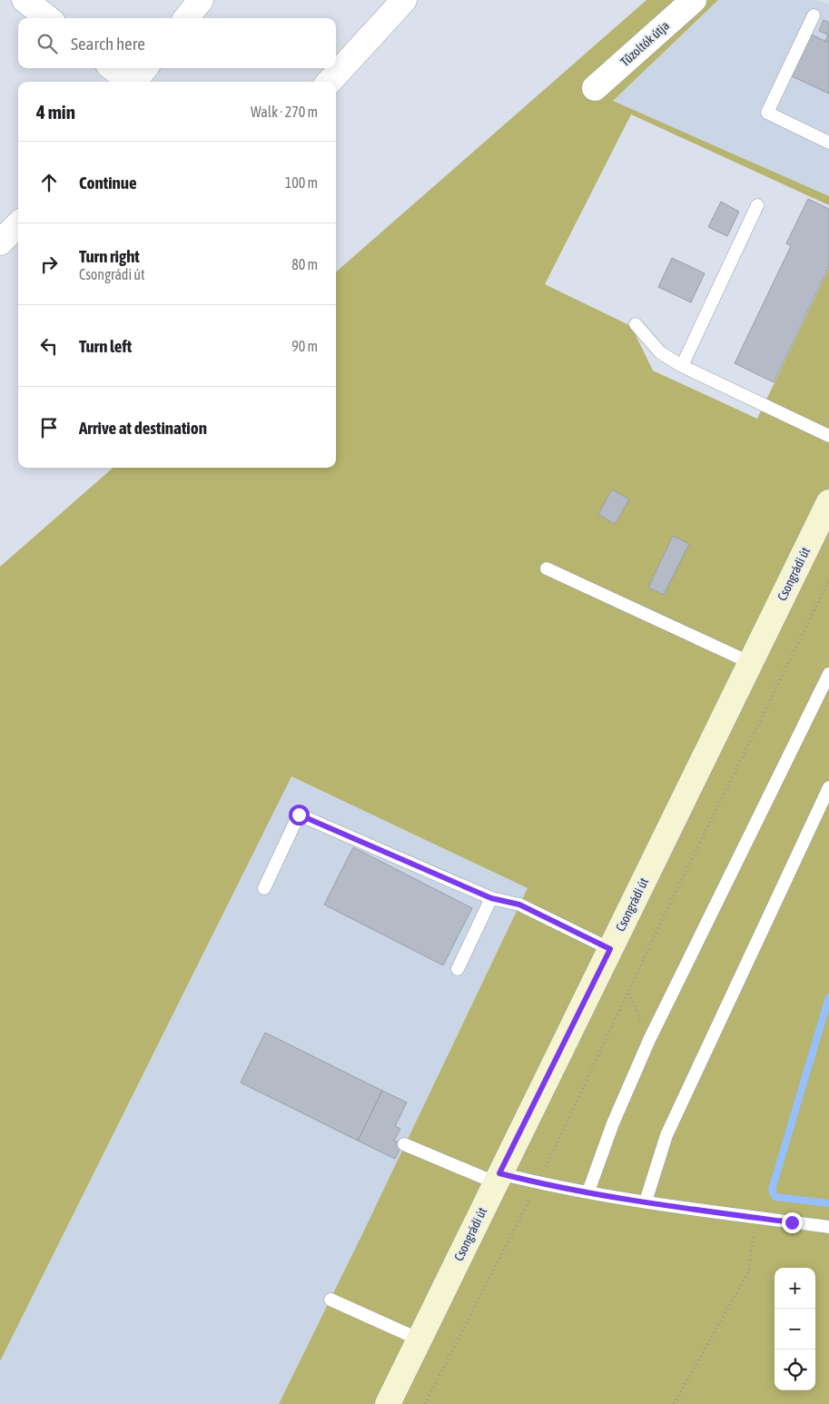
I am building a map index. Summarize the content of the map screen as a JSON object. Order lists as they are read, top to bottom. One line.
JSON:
{"streets":{"main road":["Csongrádi út"],"street":["Tűzoltók útja"]},"page":{"search":"Search here","heading":["4 min","Walk · 270 m"],"list":[["Continue","100 m"],["Turn right","Csongrádi út","80 m"],["Turn left","90 m"],"Arrive at destination"],"map_buttons":["+","−"]}}
